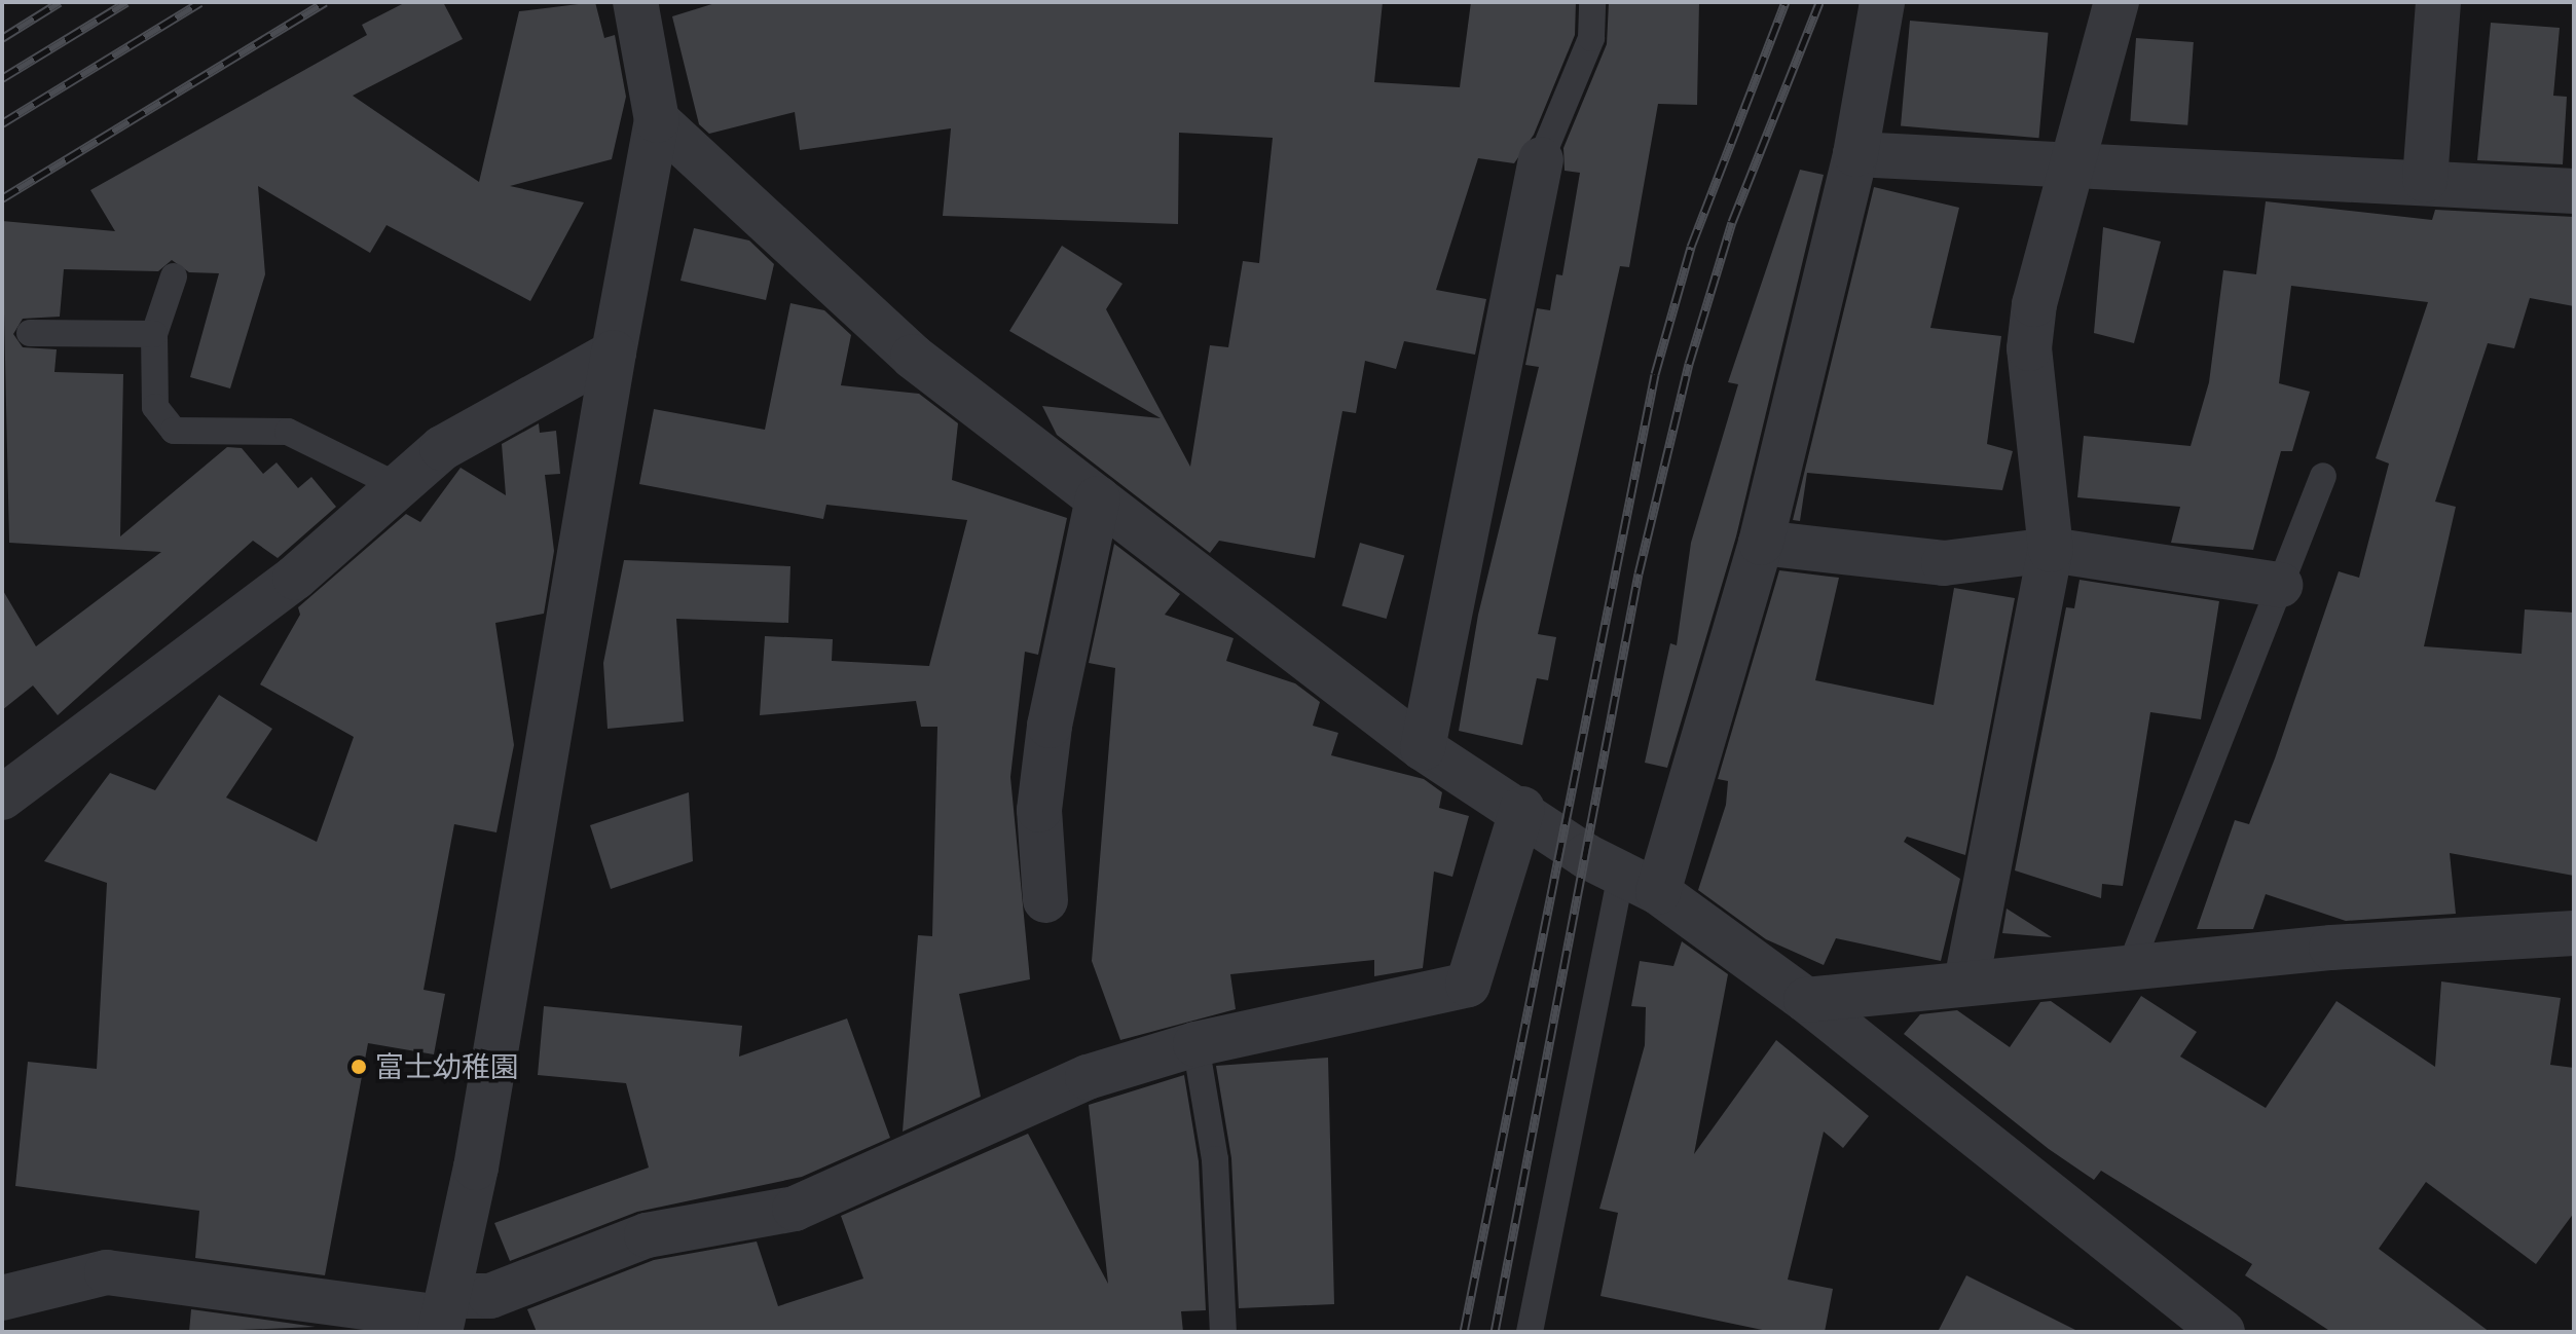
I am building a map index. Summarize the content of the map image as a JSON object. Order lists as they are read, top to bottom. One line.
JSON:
{"places":["富士幼稚園"]}
